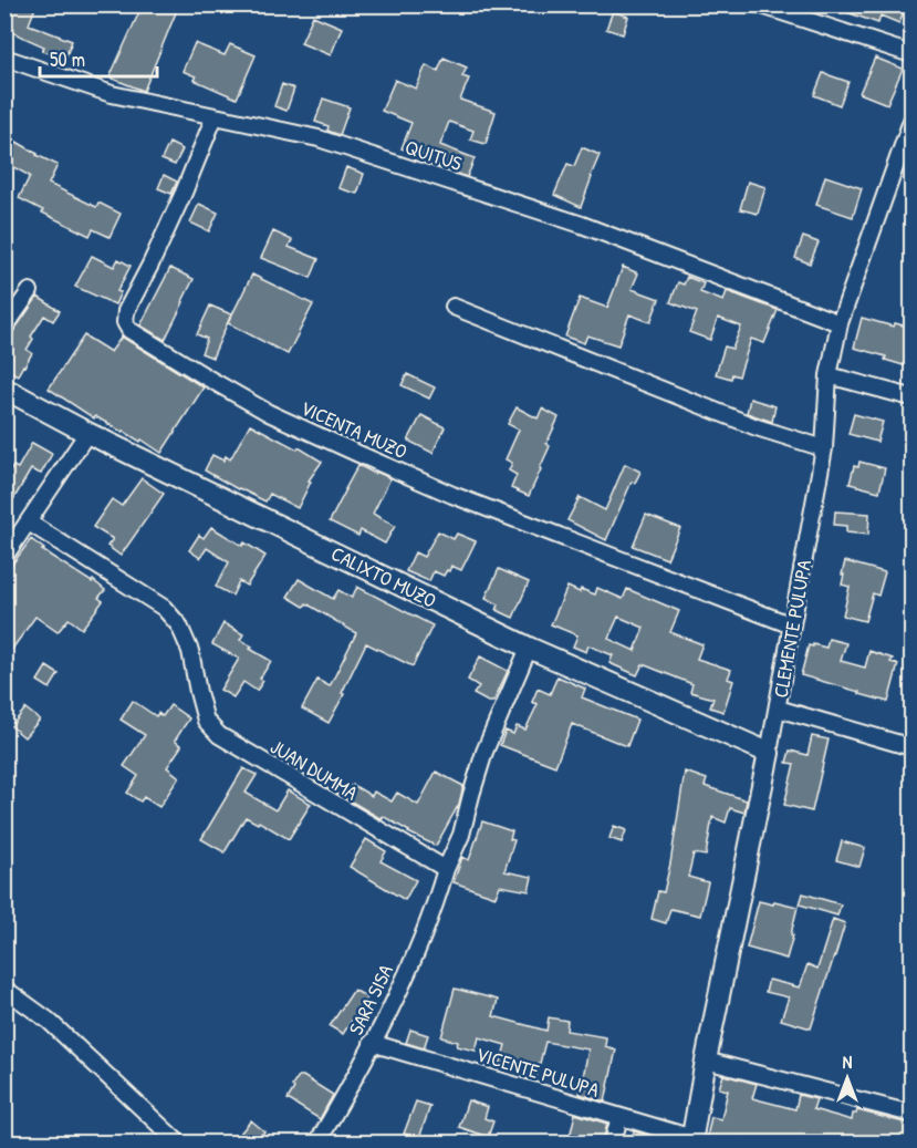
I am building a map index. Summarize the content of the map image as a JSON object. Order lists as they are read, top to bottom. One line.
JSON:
{"streets":{"street":["QUITUS","VICENTA MUZO","CALIXTO MUZO","CLEMENTE PULUPA","JUAN DUMMA","SARA SISA","VICENTE PULUPA"]},"crossings":[["QUITUS","VICENTA MUZO"],["QUITUS","CLEMENTE PULUPA"],["VICENTA MUZO","CLEMENTE PULUPA"],["CALIXTO MUZO","CLEMENTE PULUPA"],["CLEMENTE PULUPA","VICENTE PULUPA"],["JUAN DUMMA","SARA SISA"],["SARA SISA","VICENTE PULUPA"]],"scale_bar":"50 m","north":"top"}
